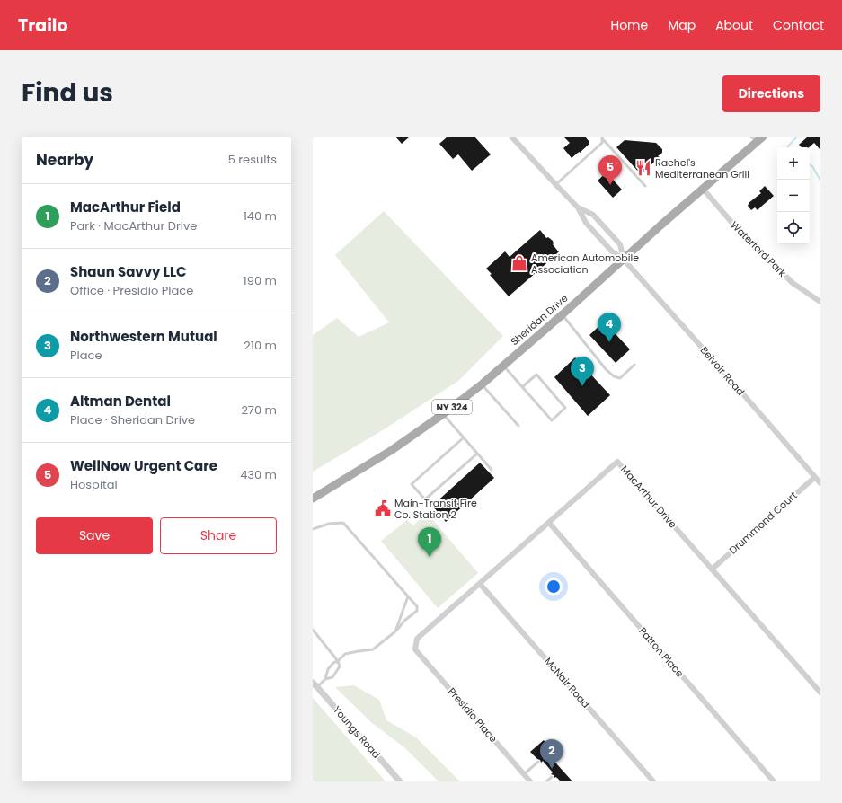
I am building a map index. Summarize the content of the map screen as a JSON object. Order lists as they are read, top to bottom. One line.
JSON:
{"streets":{"main road":["Sheridan Drive","NY 324"],"street":["Waterford Park","Belvoir Road","MacArthur Drive","Drummond Court","Patton Place","McNair Road","Presidio Place","Youngs Road"]},"crossings":[["Waterford Park","Sheridan Drive"],["Sheridan Drive","Belvoir Road"],["Belvoir Road","Drummond Court"],["MacArthur Drive","Drummond Court"],["MacArthur Drive","Patton Place"],["MacArthur Drive","McNair Road"],["MacArthur Drive","Presidio Place"]],"places":{"restaurant":["Rachel's Mediterranean Grill"],"shop":["American Automobile Association"],"public building":["Main-Transit Fire Co. Station 2"]},"page":{"header":"Trailo","nav":["Home","Map","About","Contact"],"title":"Find us","buttons":["Directions",["Save","Share"]],"heading":["Nearby","5 results"],"map_buttons":["+","−"],"pins":["5","4","3","1","2"],"list":[{"mark":"1","name":"MacArthur Field","note":"Park · MacArthur Drive","value":"140 m"},{"mark":"2","name":"Shaun Savvy LLC","note":"Office · Presidio Place","value":"190 m"},{"mark":"3","name":"Northwestern Mutual","note":"Place","value":"210 m"},{"mark":"4","name":"Altman Dental","note":"Place · Sheridan Drive","value":"270 m"},{"mark":"5","name":"WellNow Urgent Care","note":"Hospital","value":"430 m"}]}}
